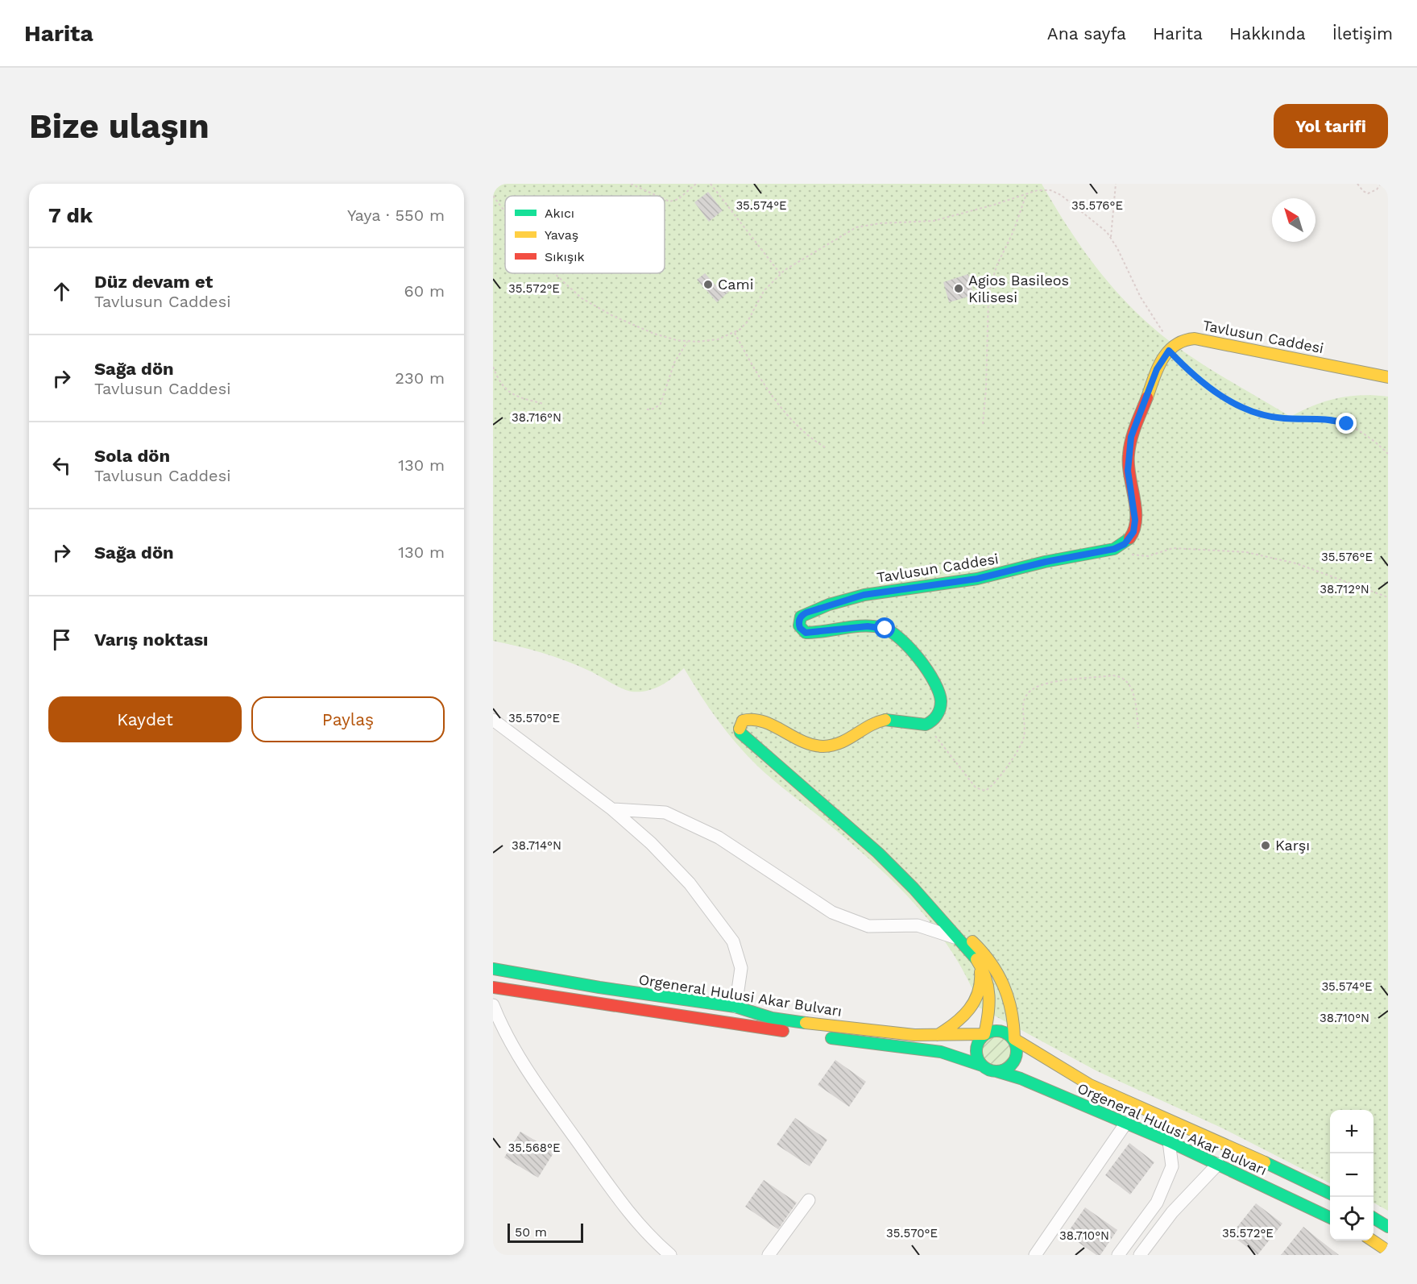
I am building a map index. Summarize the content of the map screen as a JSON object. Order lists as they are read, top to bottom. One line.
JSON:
{"streets":{"main road":["Tavlusun Caddesi","Orgeneral Hulusi Akar Bulvarı"]},"places":["Cami","Agios Basileos Kilisesi","Karşı"],"legend":["Akıcı","Yavaş","Sıkışık"],"scale_bar":"50 m","north":"top left","page":{"header":"Harita","nav":["Ana sayfa","Harita","Hakkında","İletişim"],"buttons":["Yol tarifi",["Kaydet","Paylaş"]],"title":"Bize ulaşın","heading":["7 dk","Yaya · 550 m"],"list":[["Düz devam et","Tavlusun Caddesi","60 m"],["Sağa dön","Tavlusun Caddesi","230 m"],["Sola dön","Tavlusun Caddesi","130 m"],["Sağa dön","130 m"],"Varış noktası"],"map_buttons":["+","−"],"scale":"50 m"},"coordinates":["35.574°E","35.576°E","35.572°E","38.716°N","38.712°N","35.570°E","38.714°N","38.710°N","35.568°E"]}
